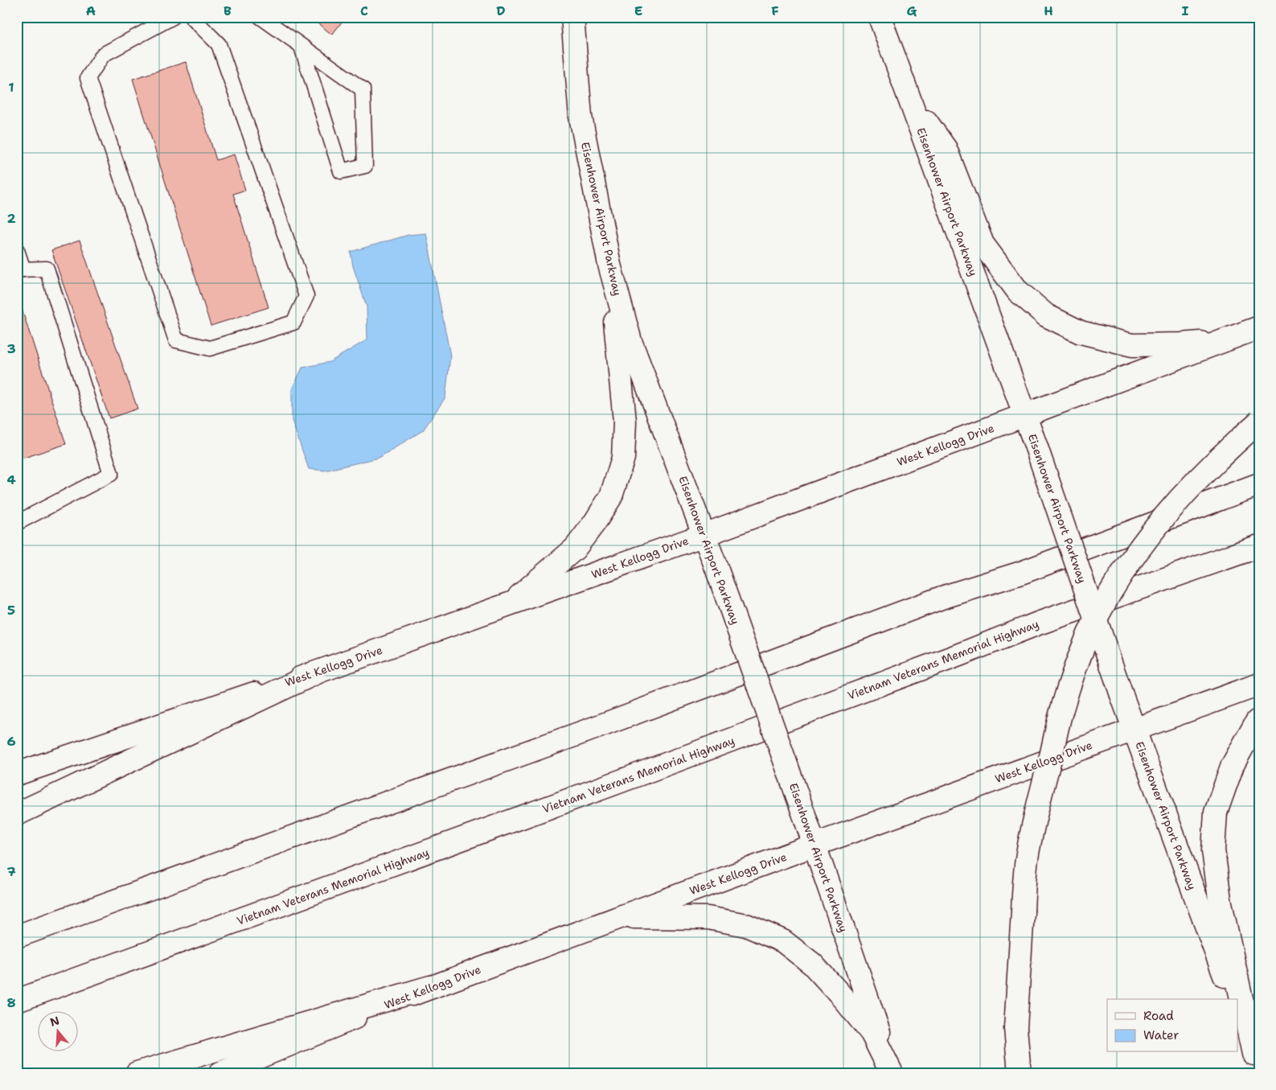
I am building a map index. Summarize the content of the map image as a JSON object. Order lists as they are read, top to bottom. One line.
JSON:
{"streets":{"main road":["Eisenhower Airport Parkway","West Kellogg Drive","Vietnam Veterans Memorial Highway"]},"crossings":[["Eisenhower Airport Parkway","West Kellogg Drive"]],"legend":["Road","Water"],"north":"top","grid":{"columns":["A","B","C","D","E","F","G","H","I"],"rows":["1","2","3","4","5","6","7","8"]}}
